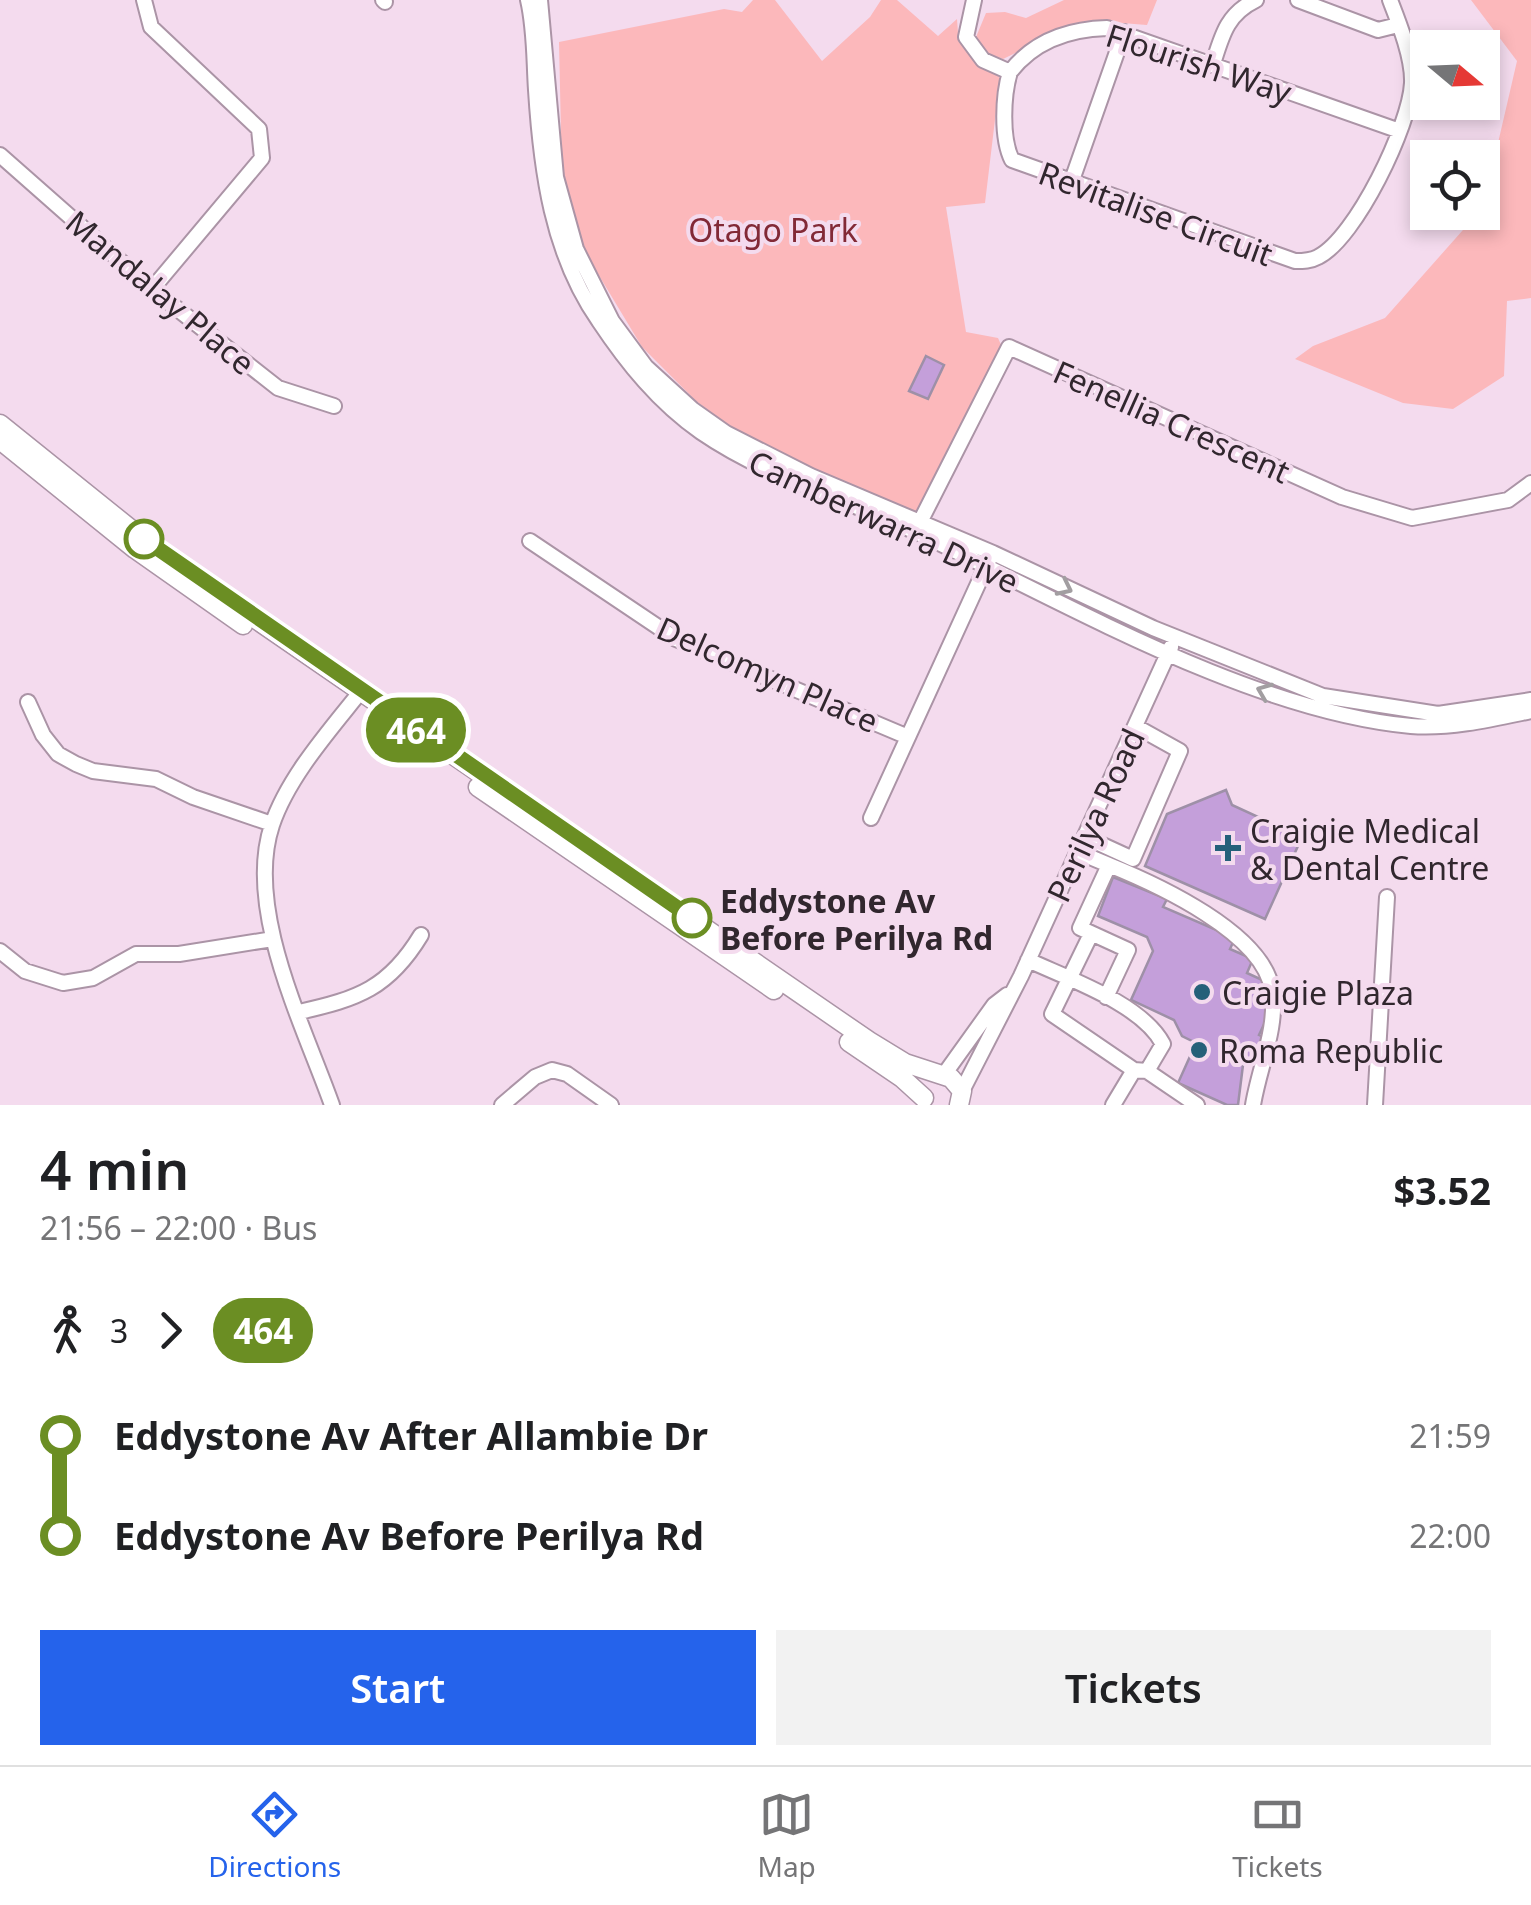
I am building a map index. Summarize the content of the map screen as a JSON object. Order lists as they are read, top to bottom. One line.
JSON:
{"streets":{"street":["Flourish Way","Revitalise Circuit","Mandalay Place","Fenellia Crescent","Camberwarra Drive","Delcomyn Place","Perilya Road"]},"crossings":[["Flourish Way","Revitalise Circuit"],["Fenellia Crescent","Camberwarra Drive"],["Camberwarra Drive","Perilya Road"]],"parks":["Otago Park"],"places":{"health":["Craigie Medical & Dental Centre"],"other":["Eddystone Av Before Perilya Rd","Craigie Plaza","Roma Republic"]},"lines":["bus line 464"],"north":"right","page":{"on_map":"464","heading":["4 min","21:56 – 22:00 · Bus","$3.52"],"legs":["3","464"],"list":[{"name":"Eddystone Av After Allambie Dr","value":"21:59"},{"name":"Eddystone Av Before Perilya Rd","value":"22:00"}],"buttons":["Start","Tickets"],"tabs":["Directions","Map","Tickets"]}}
